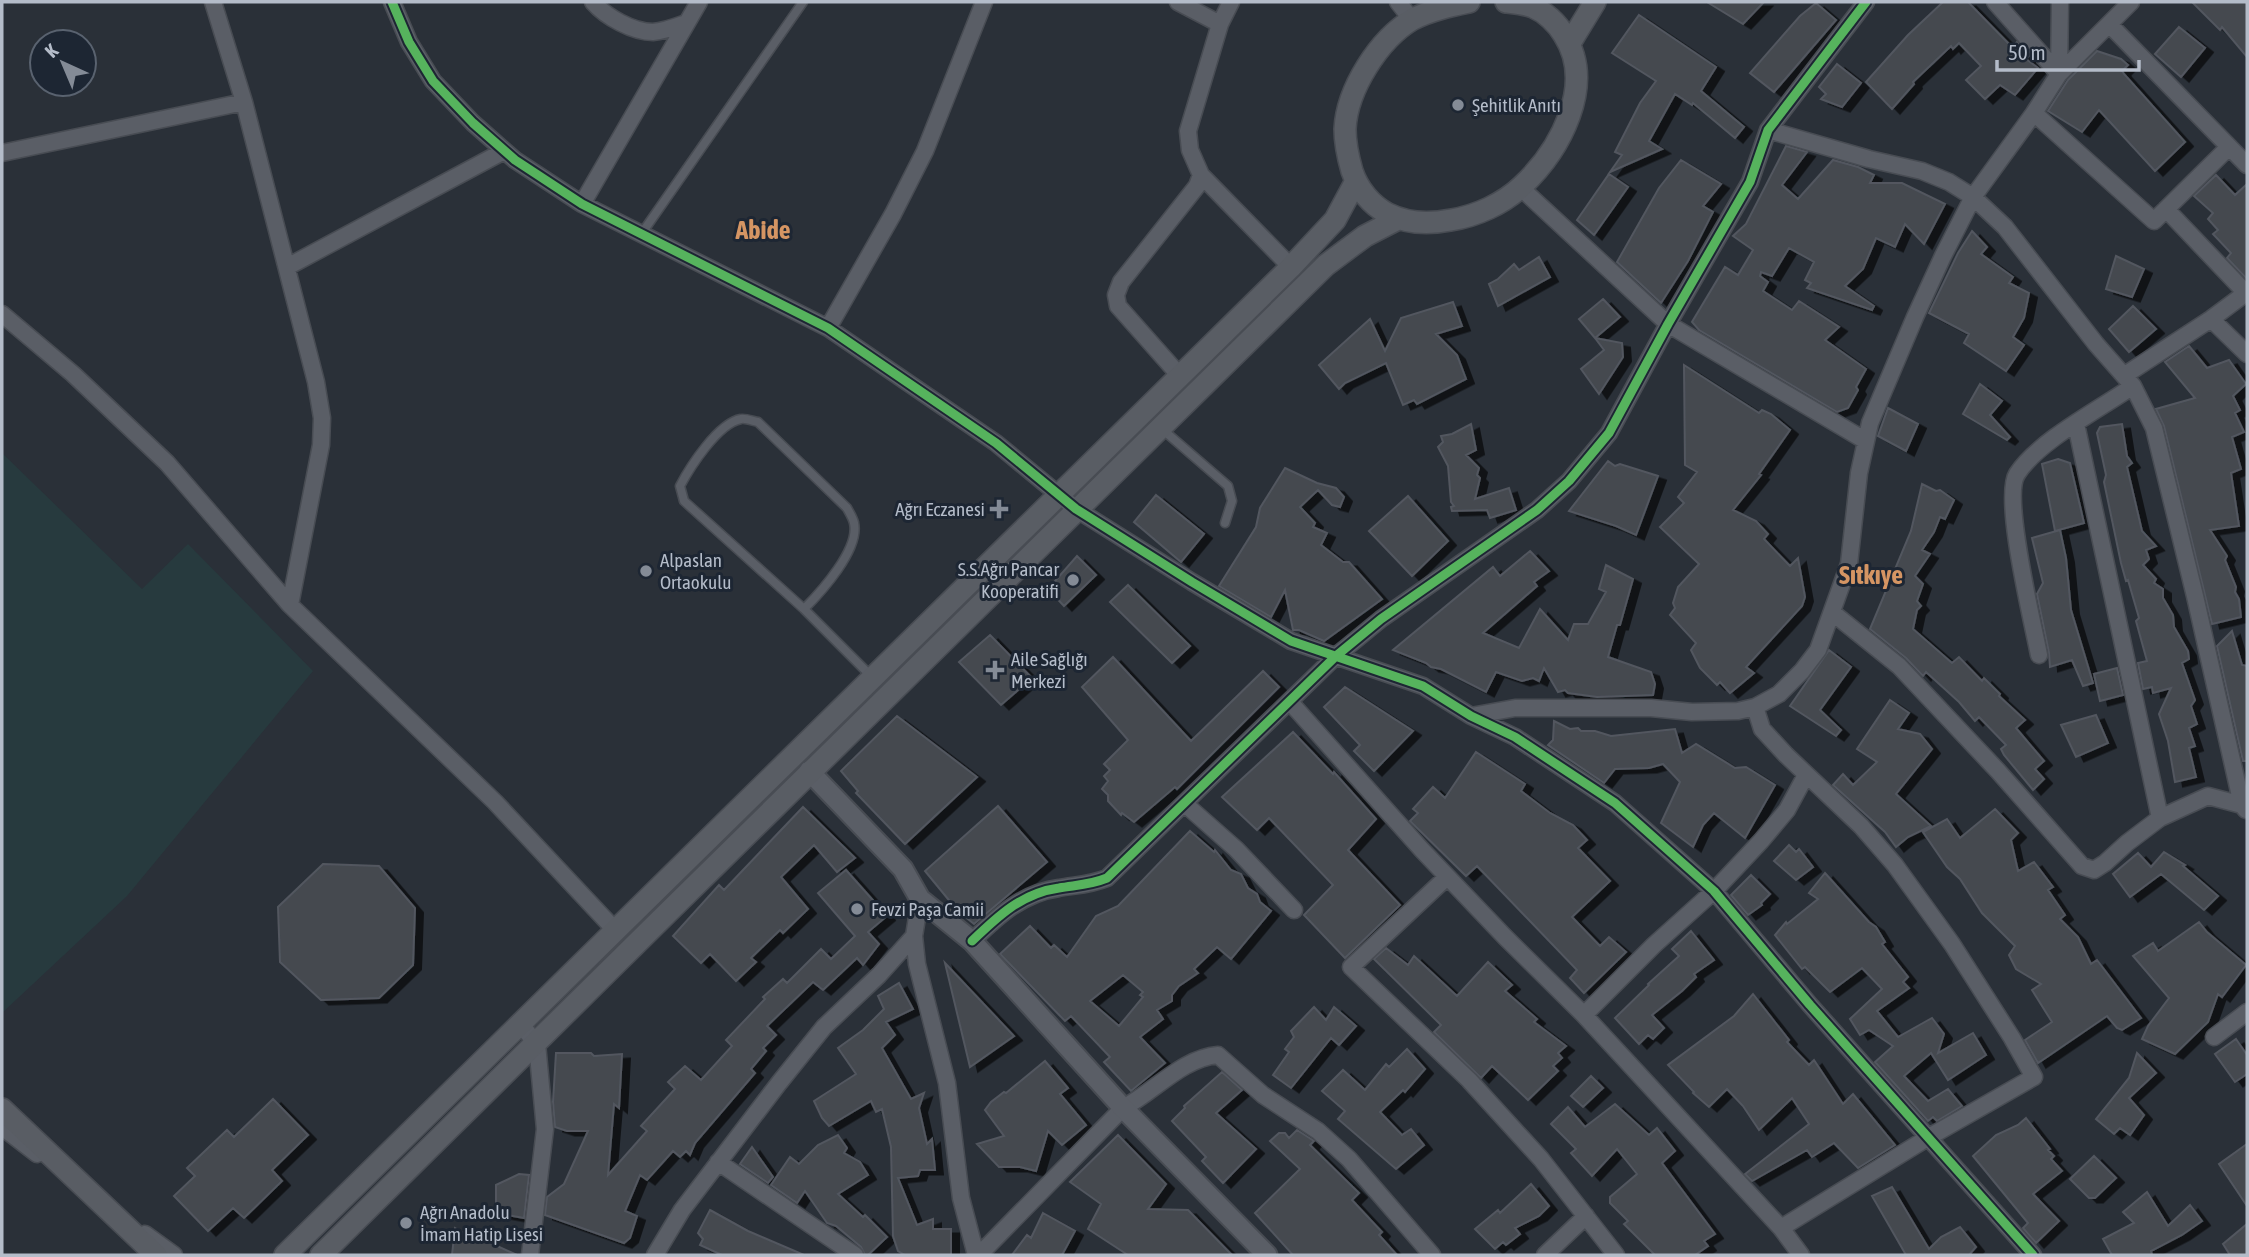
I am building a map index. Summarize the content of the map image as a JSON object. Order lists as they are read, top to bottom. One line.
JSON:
{"districts":["Abide","Sıtkıye"],"places":{"other":["Şehitlik Anıtı","Alpaslan Ortaokulu","S.S.Ağrı Pancar Kooperatifi","Fevzi Paşa Camii","Ağrı Anadolu İmam Hatip Lisesi"],"health":["Ağrı Eczanesi","Aile Sağlığı Merkezi"]},"scale_bar":"50 m","north":"top left"}
